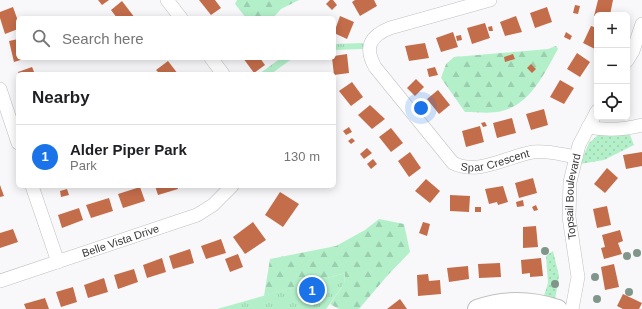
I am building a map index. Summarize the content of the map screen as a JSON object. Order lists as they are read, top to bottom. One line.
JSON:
{"streets":{"street":["Spar Crescent","Topsail Boulevard","Belle Vista Drive"]},"crossings":[["Spar Crescent","Topsail Boulevard"]],"page":{"map_buttons":["+","−"],"search":"Search here","heading":"Nearby","list":[{"mark":"1","name":"Alder Piper Park","note":"Park","value":"130 m"}],"pins":"1"}}
